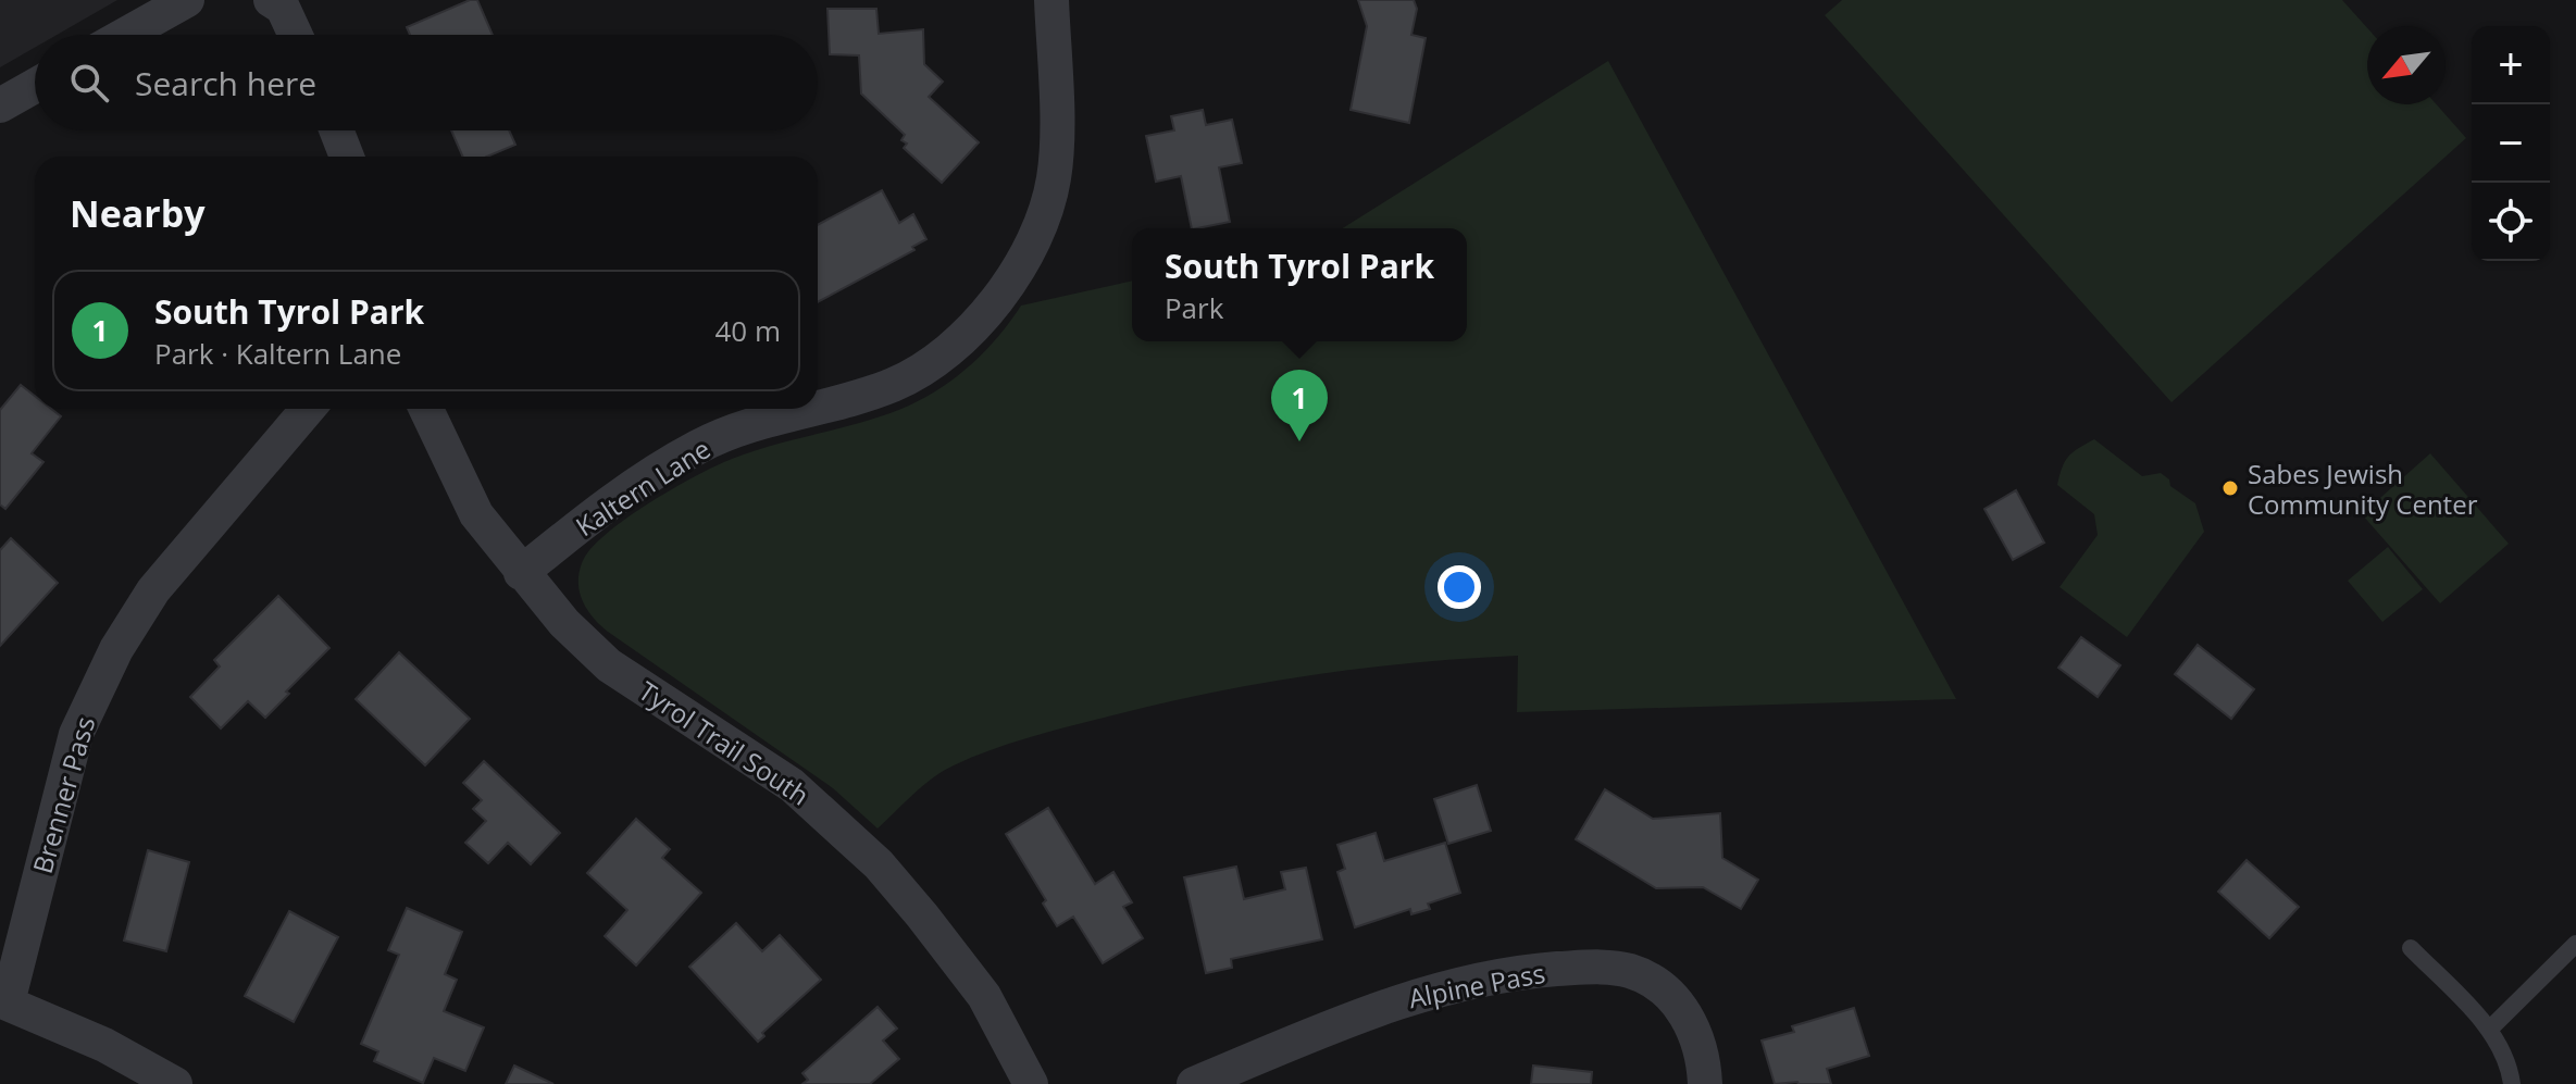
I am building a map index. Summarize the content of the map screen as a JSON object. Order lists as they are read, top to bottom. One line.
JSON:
{"streets":{"street":["Kaltern Lane","Tyrol Trail South","Brenner Pass","Alpine Pass"]},"crossings":[["Kaltern Lane","Tyrol Trail South"]],"places":["Sabes Jewish Community Center"],"north":"bottom left","page":{"map_buttons":["+","−"],"search":"Search here","heading":"Nearby","popup":["South Tyrol Park","Park"],"list":[{"mark":"1","name":"South Tyrol Park","note":"Park · Kaltern Lane","value":"40 m"}],"pins":"1"}}
